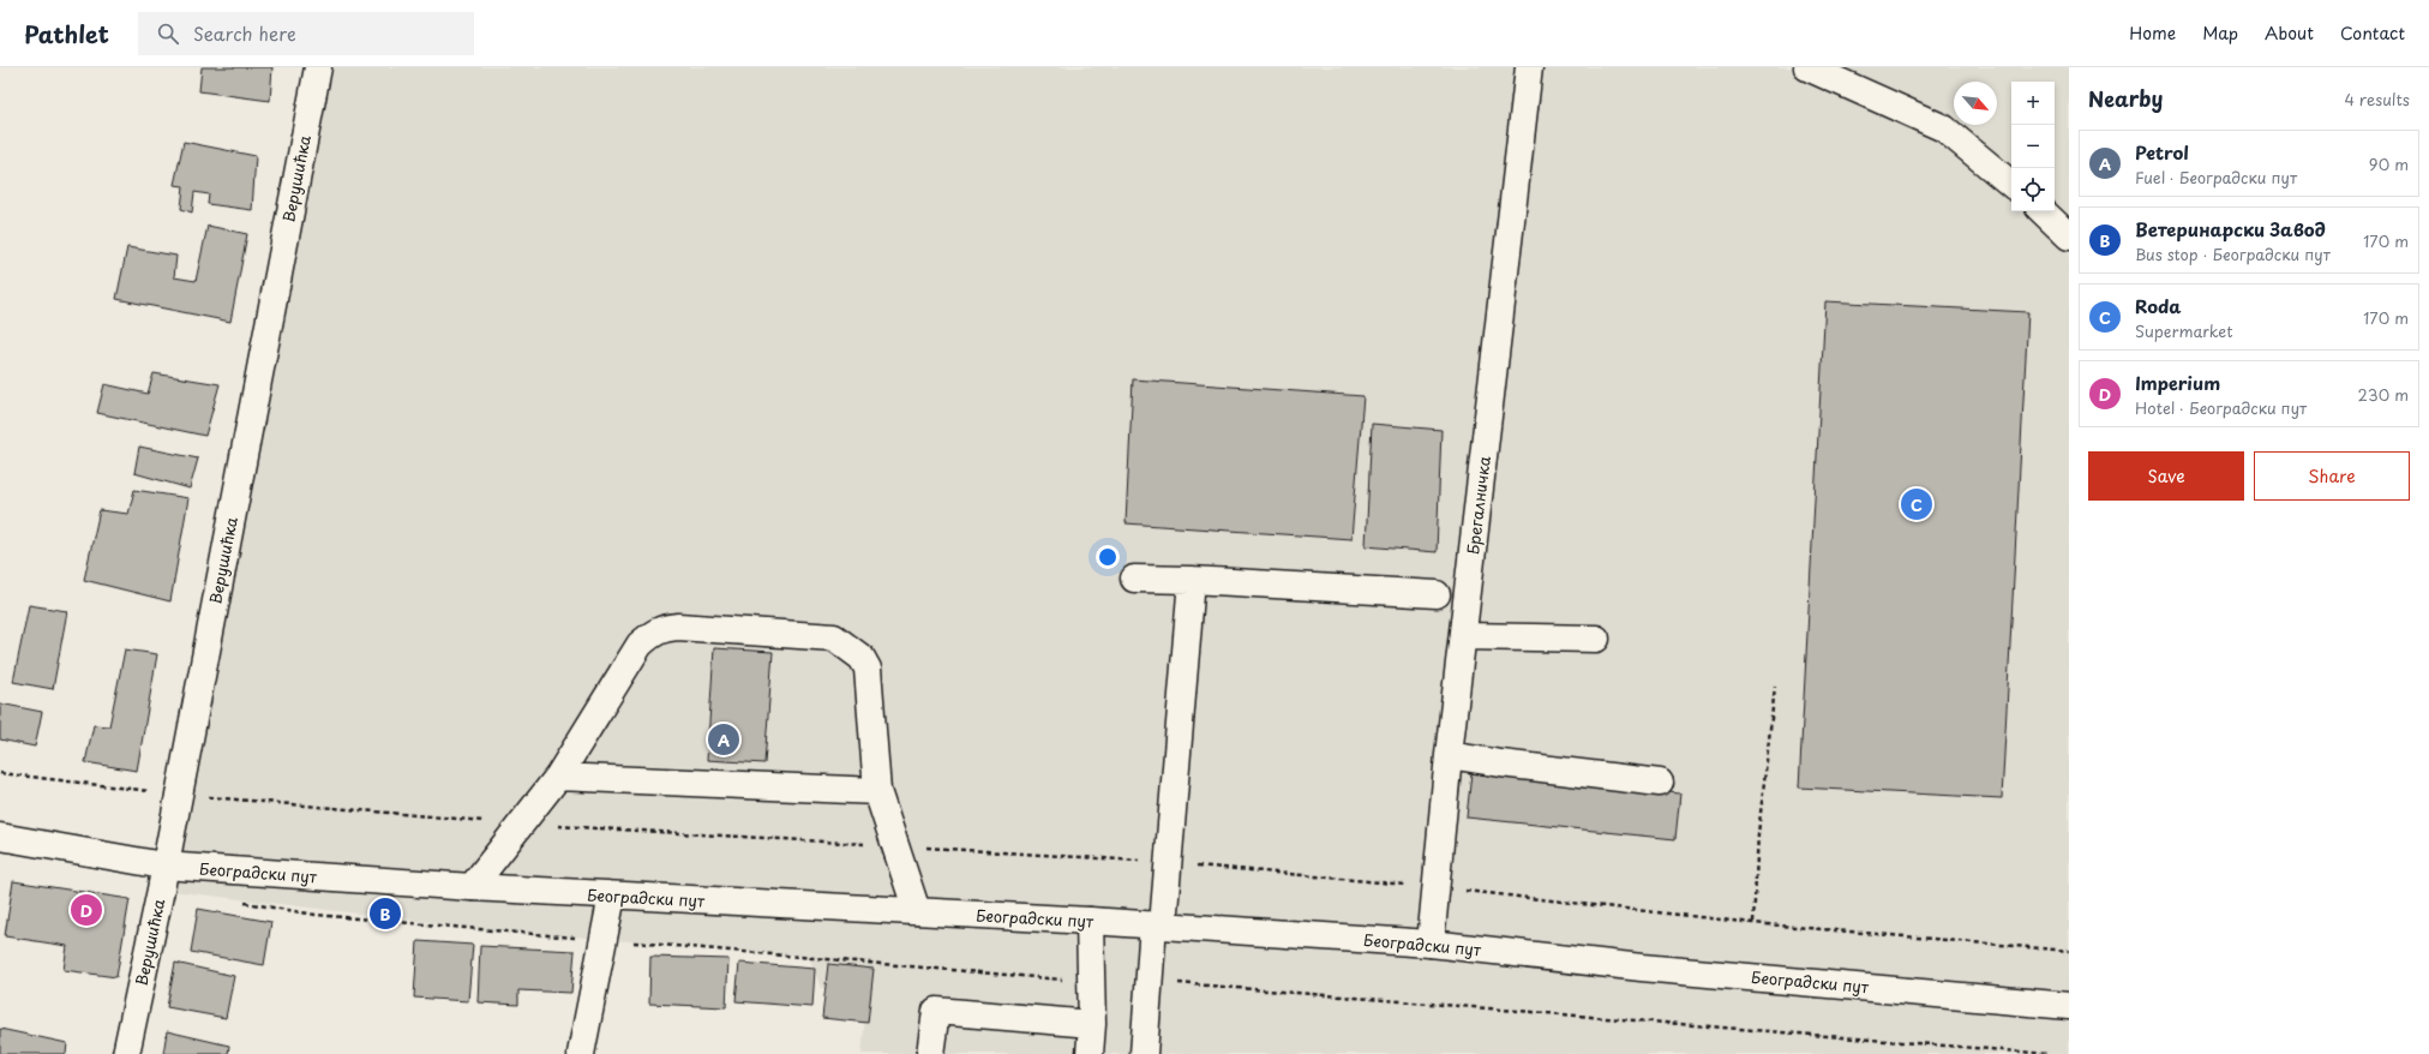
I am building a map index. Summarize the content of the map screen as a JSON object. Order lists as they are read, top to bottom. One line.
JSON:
{"streets":{"street":["Верушићка","Брегалничка","Београдски пут"]},"crossings":[["Верушићка","Београдски пут"],["Брегалничка","Београдски пут"]],"north":"bottom right","page":{"header":"Pathlet","search":"Search here","nav":["Home","Map","About","Contact"],"heading":["Nearby","4 results"],"map_buttons":["+","−"],"list":[{"mark":"A","name":"Petrol","note":"Fuel · Београдски пут","value":"90 m"},{"mark":"B","name":"Ветеринарски Завод","note":"Bus stop · Београдски пут","value":"170 m"},{"mark":"C","name":"Roda","note":"Supermarket","value":"170 m"},{"mark":"D","name":"Imperium","note":"Hotel · Београдски пут","value":"230 m"}],"buttons":["Save","Share"],"pins":["C","A","D","B"]}}
